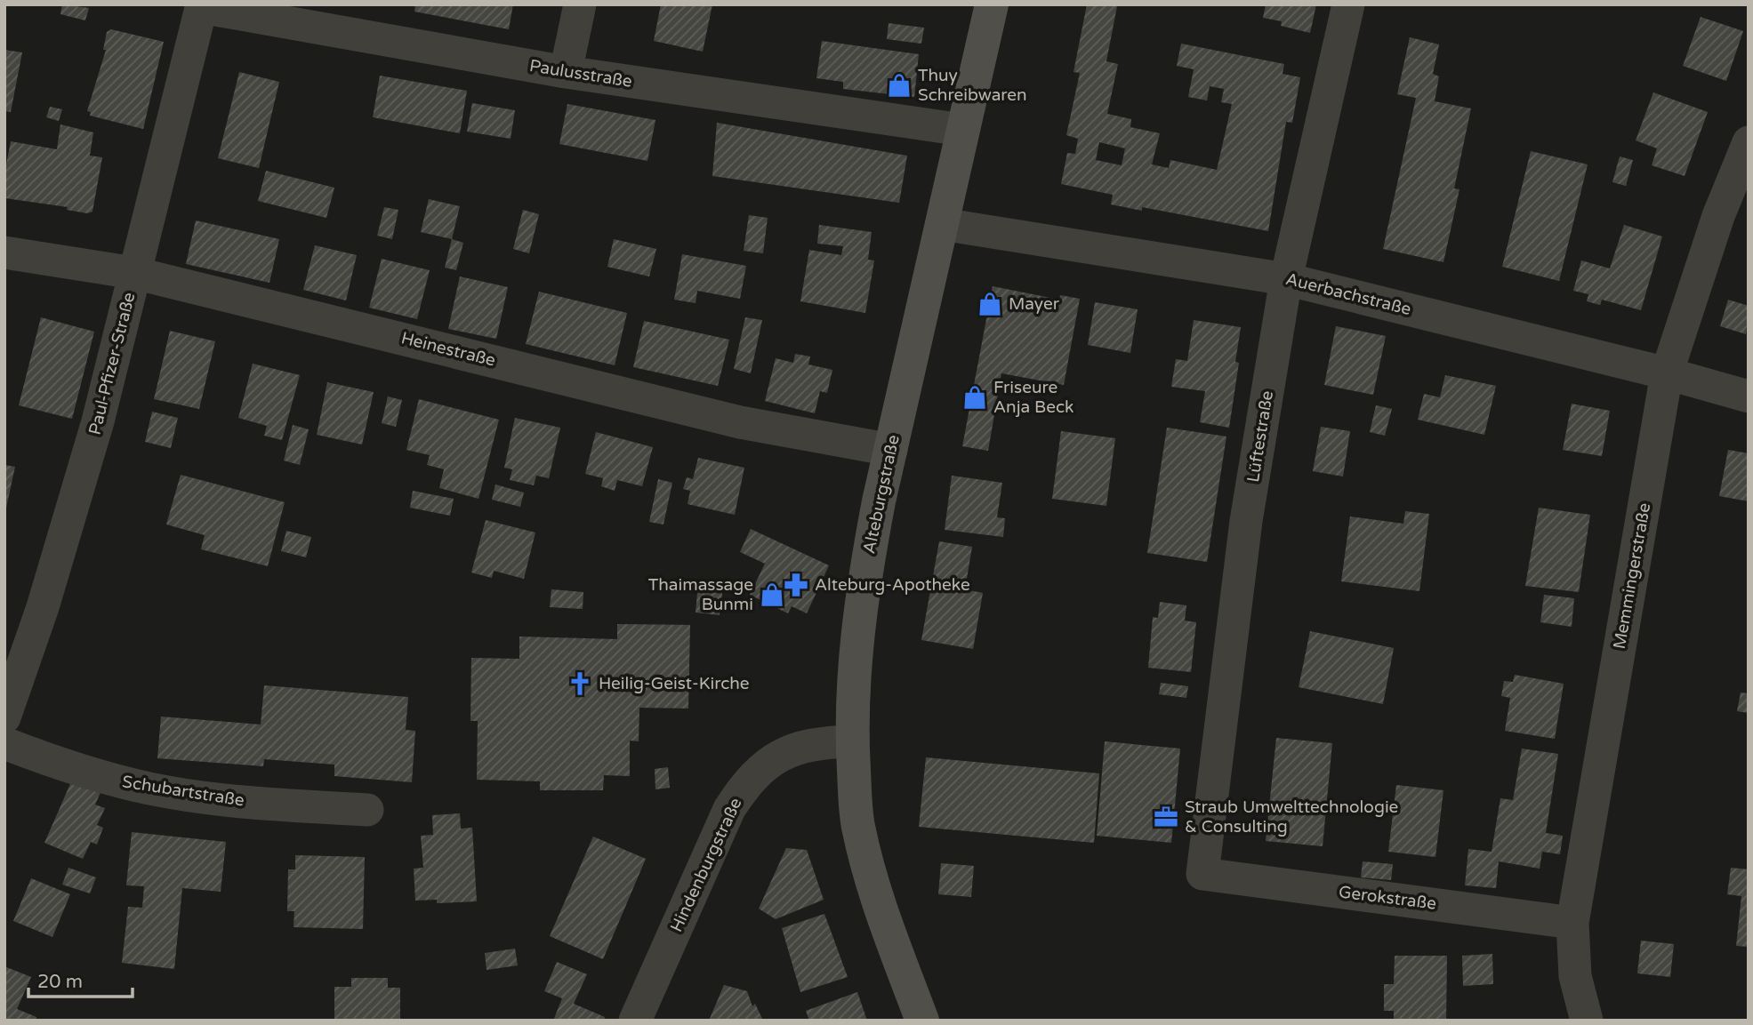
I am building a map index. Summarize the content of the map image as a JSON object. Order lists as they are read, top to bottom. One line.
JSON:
{"streets":{"main road":["Alteburgstraße"],"street":["Paulusstraße","Auerbachstraße","Heinestraße","Paul-Pfizer-Straße","Lüftestraße","Memmingerstraße","Schubartstraße","Hindenburgstraße","Gerokstraße"]},"crossings":[["Paulusstraße","Paul-Pfizer-Straße"],["Paulusstraße","Alteburgstraße"],["Auerbachstraße","Lüftestraße"],["Auerbachstraße","Alteburgstraße"],["Auerbachstraße","Memmingerstraße"],["Heinestraße","Paul-Pfizer-Straße"],["Heinestraße","Alteburgstraße"],["Lüftestraße","Gerokstraße"],["Alteburgstraße","Hindenburgstraße"],["Memmingerstraße","Gerokstraße"]],"places":{"shop":["Thuy Schreibwaren","Mayer","Friseure Anja Beck","Thaimassage Bunmi"],"pharmacy":["Alteburg-Apotheke"],"church":["Heilig-Geist-Kirche"],"office":["Straub Umwelttechnologie & Consulting"]},"scale_bar":"20 m"}
